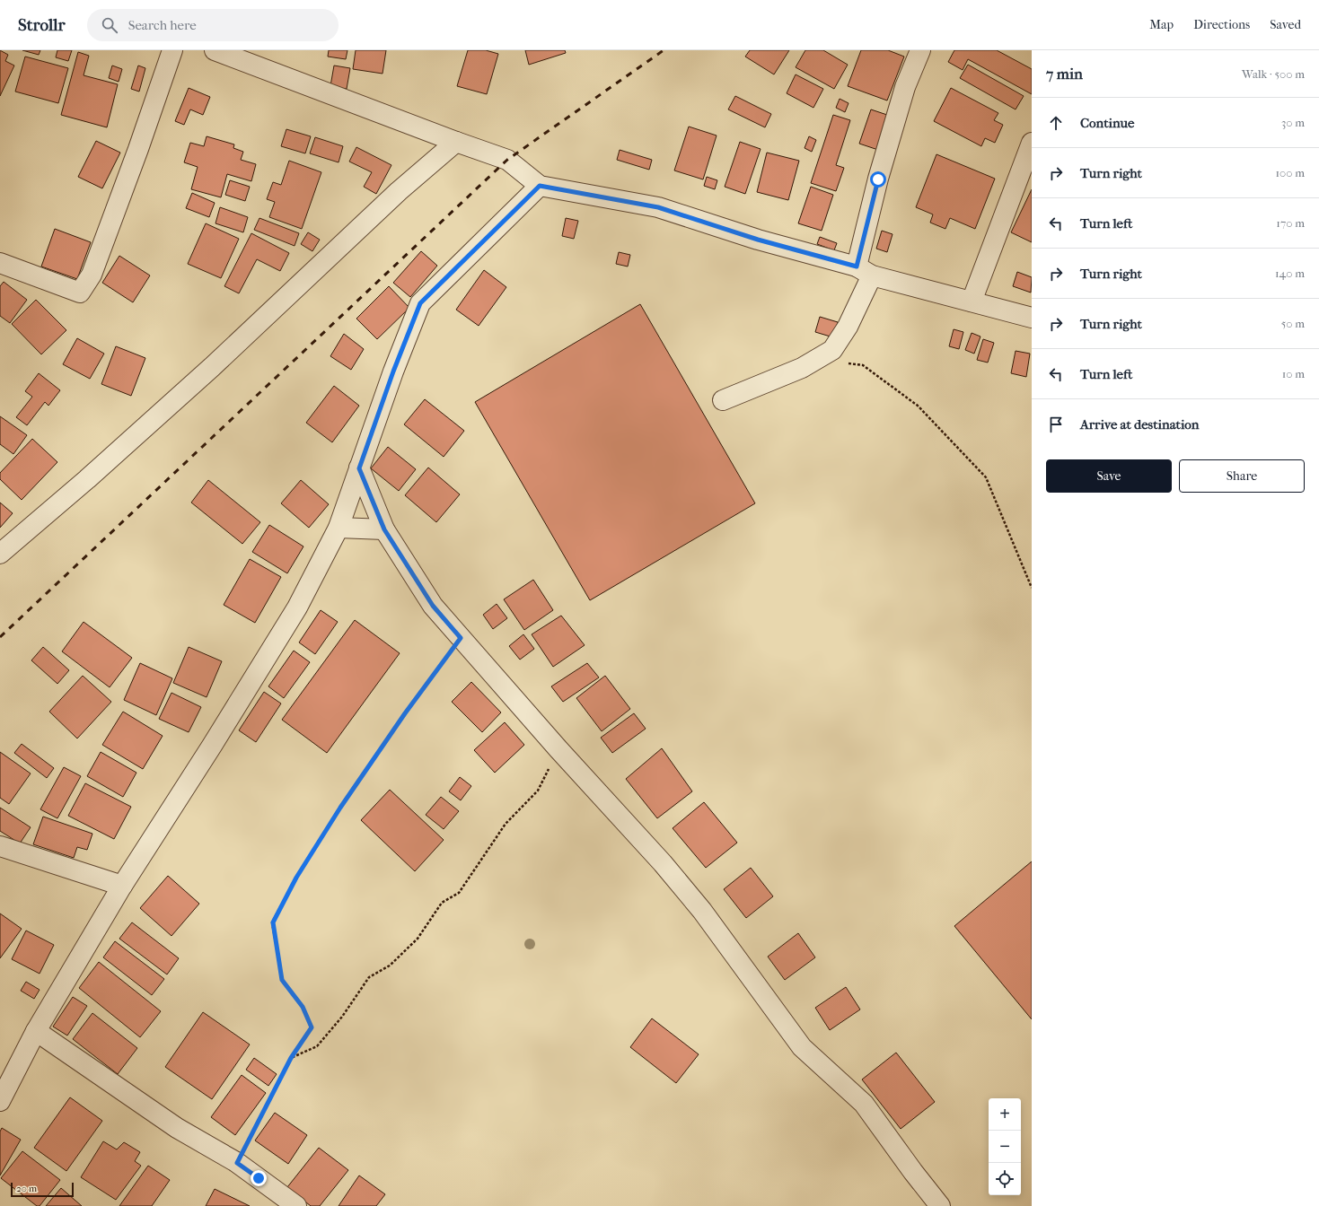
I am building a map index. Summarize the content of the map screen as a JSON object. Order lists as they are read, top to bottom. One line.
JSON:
{"scale_bar":"20 m","page":{"header":"Strollr","search":"Search here","nav":["Map","Directions","Saved"],"heading":["7 min","Walk · 500 m"],"list":[["Continue","30 m"],["Turn right","100 m"],["Turn left","170 m"],["Turn right","140 m"],["Turn right","50 m"],["Turn left","10 m"],"Arrive at destination"],"buttons":["Save","Share"],"map_buttons":["+","−"],"scale":"20 m"}}
